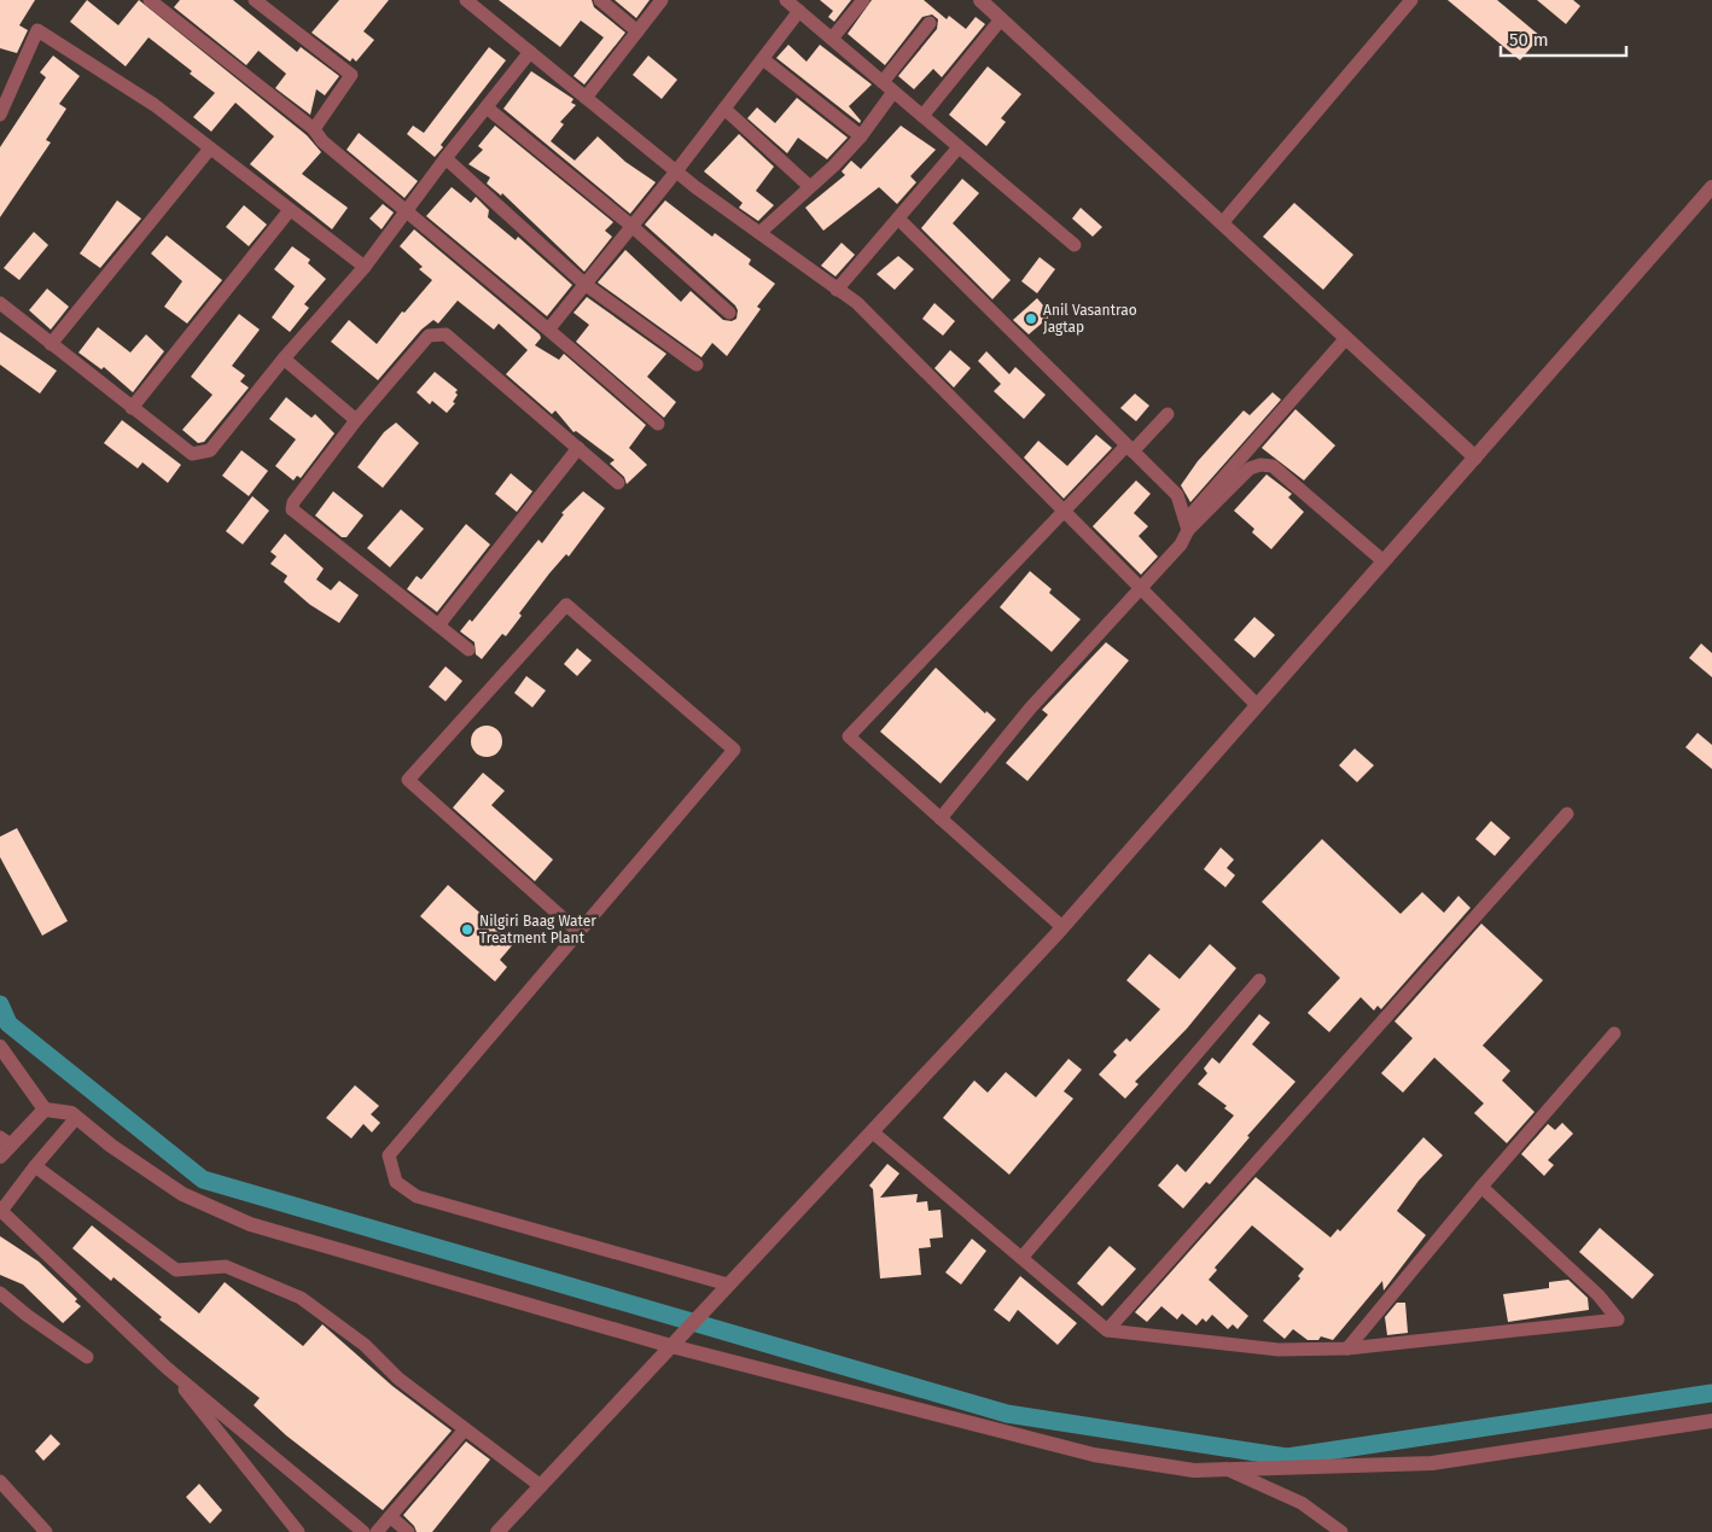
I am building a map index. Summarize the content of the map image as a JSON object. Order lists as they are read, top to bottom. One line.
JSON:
{"places":["Anil Vasantrao Jagtap","Nilgiri Baag Water Treatment Plant"],"scale_bar":"50 m"}
